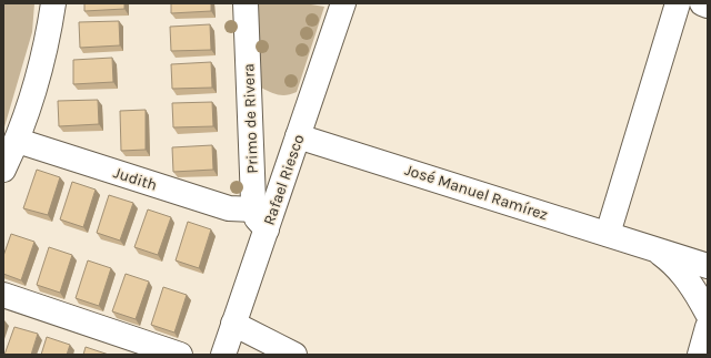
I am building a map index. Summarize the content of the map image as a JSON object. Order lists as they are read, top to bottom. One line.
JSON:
{"streets":{"street":["Primo de Rivera","Judith","Rafael Riesco","José Manuel Ramírez"]},"crossings":[["Primo de Rivera","Judith"],["Primo de Rivera","Rafael Riesco"],["Judith","Rafael Riesco"],["Rafael Riesco","José Manuel Ramírez"]]}
